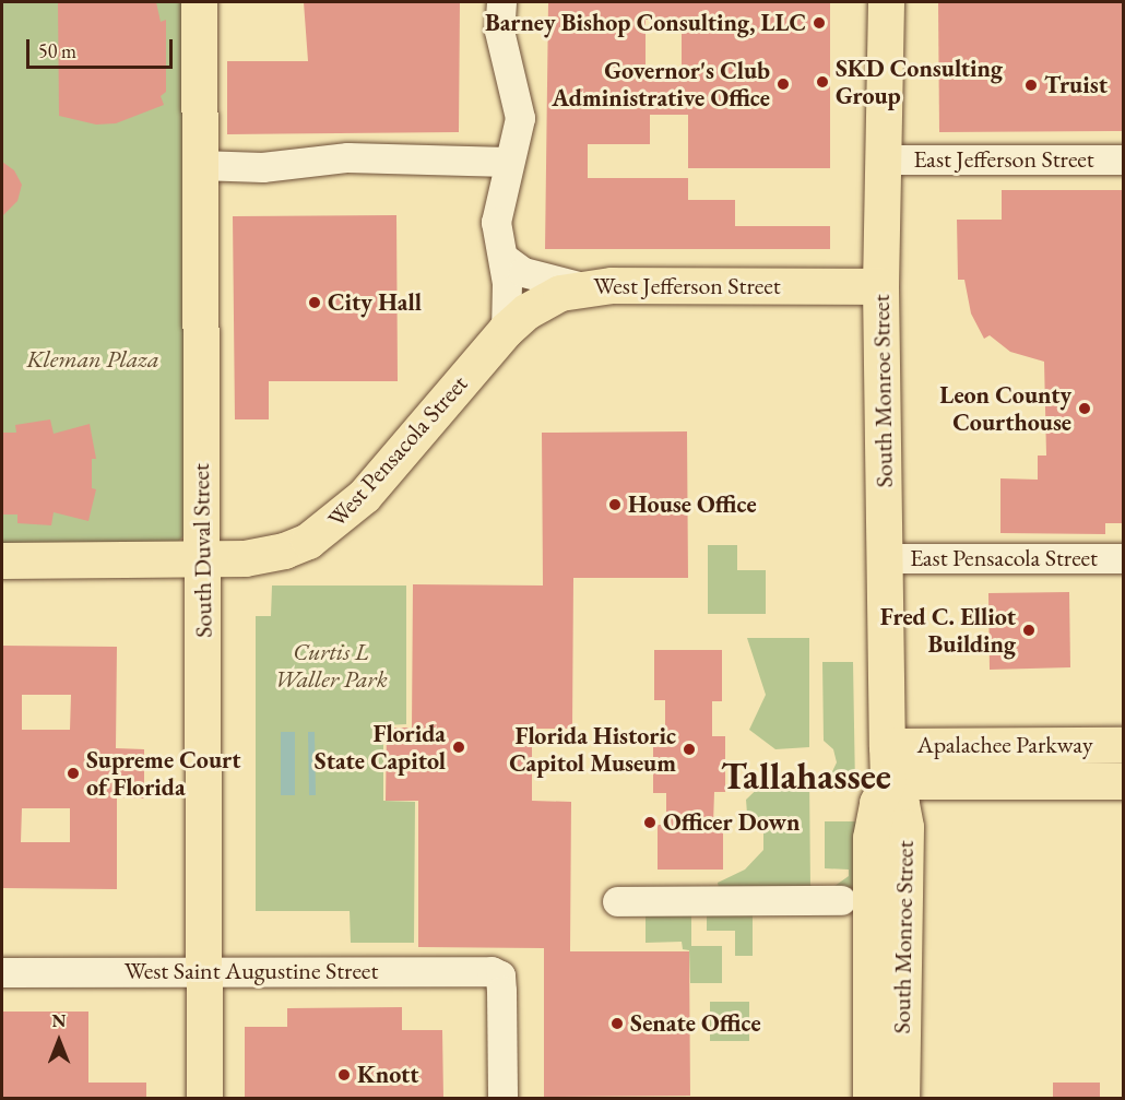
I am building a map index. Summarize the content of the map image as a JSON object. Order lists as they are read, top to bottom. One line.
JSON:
{"streets":{"main road":["West Jefferson Street","South Monroe Street","West Pensacola Street","South Duval Street","Apalachee Parkway"],"street":["East Jefferson Street","East Pensacola Street","West Saint Augustine Street"]},"crossings":[["East Jefferson Street","South Monroe Street"],["West Jefferson Street","South Monroe Street"],["West Jefferson Street","West Pensacola Street"],["South Monroe Street","East Pensacola Street"],["South Monroe Street","Apalachee Parkway"],["West Pensacola Street","South Duval Street"],["South Duval Street","West Saint Augustine Street"]],"districts":["Tallahassee"],"parks":["Kleman Plaza","Curtis L Waller Park"],"places":["Barney Bishop Consulting, LLC","SKD Consulting Group","Governor's Club Administrative Office","Truist","City Hall","Leon County Courthouse","House Office","Fred C. Elliot Building","Florida State Capitol","Florida Historic Capitol Museum","Supreme Court of Florida","Officer Down","Senate Office","Knott"],"scale_bar":"50 m","north":"top"}
